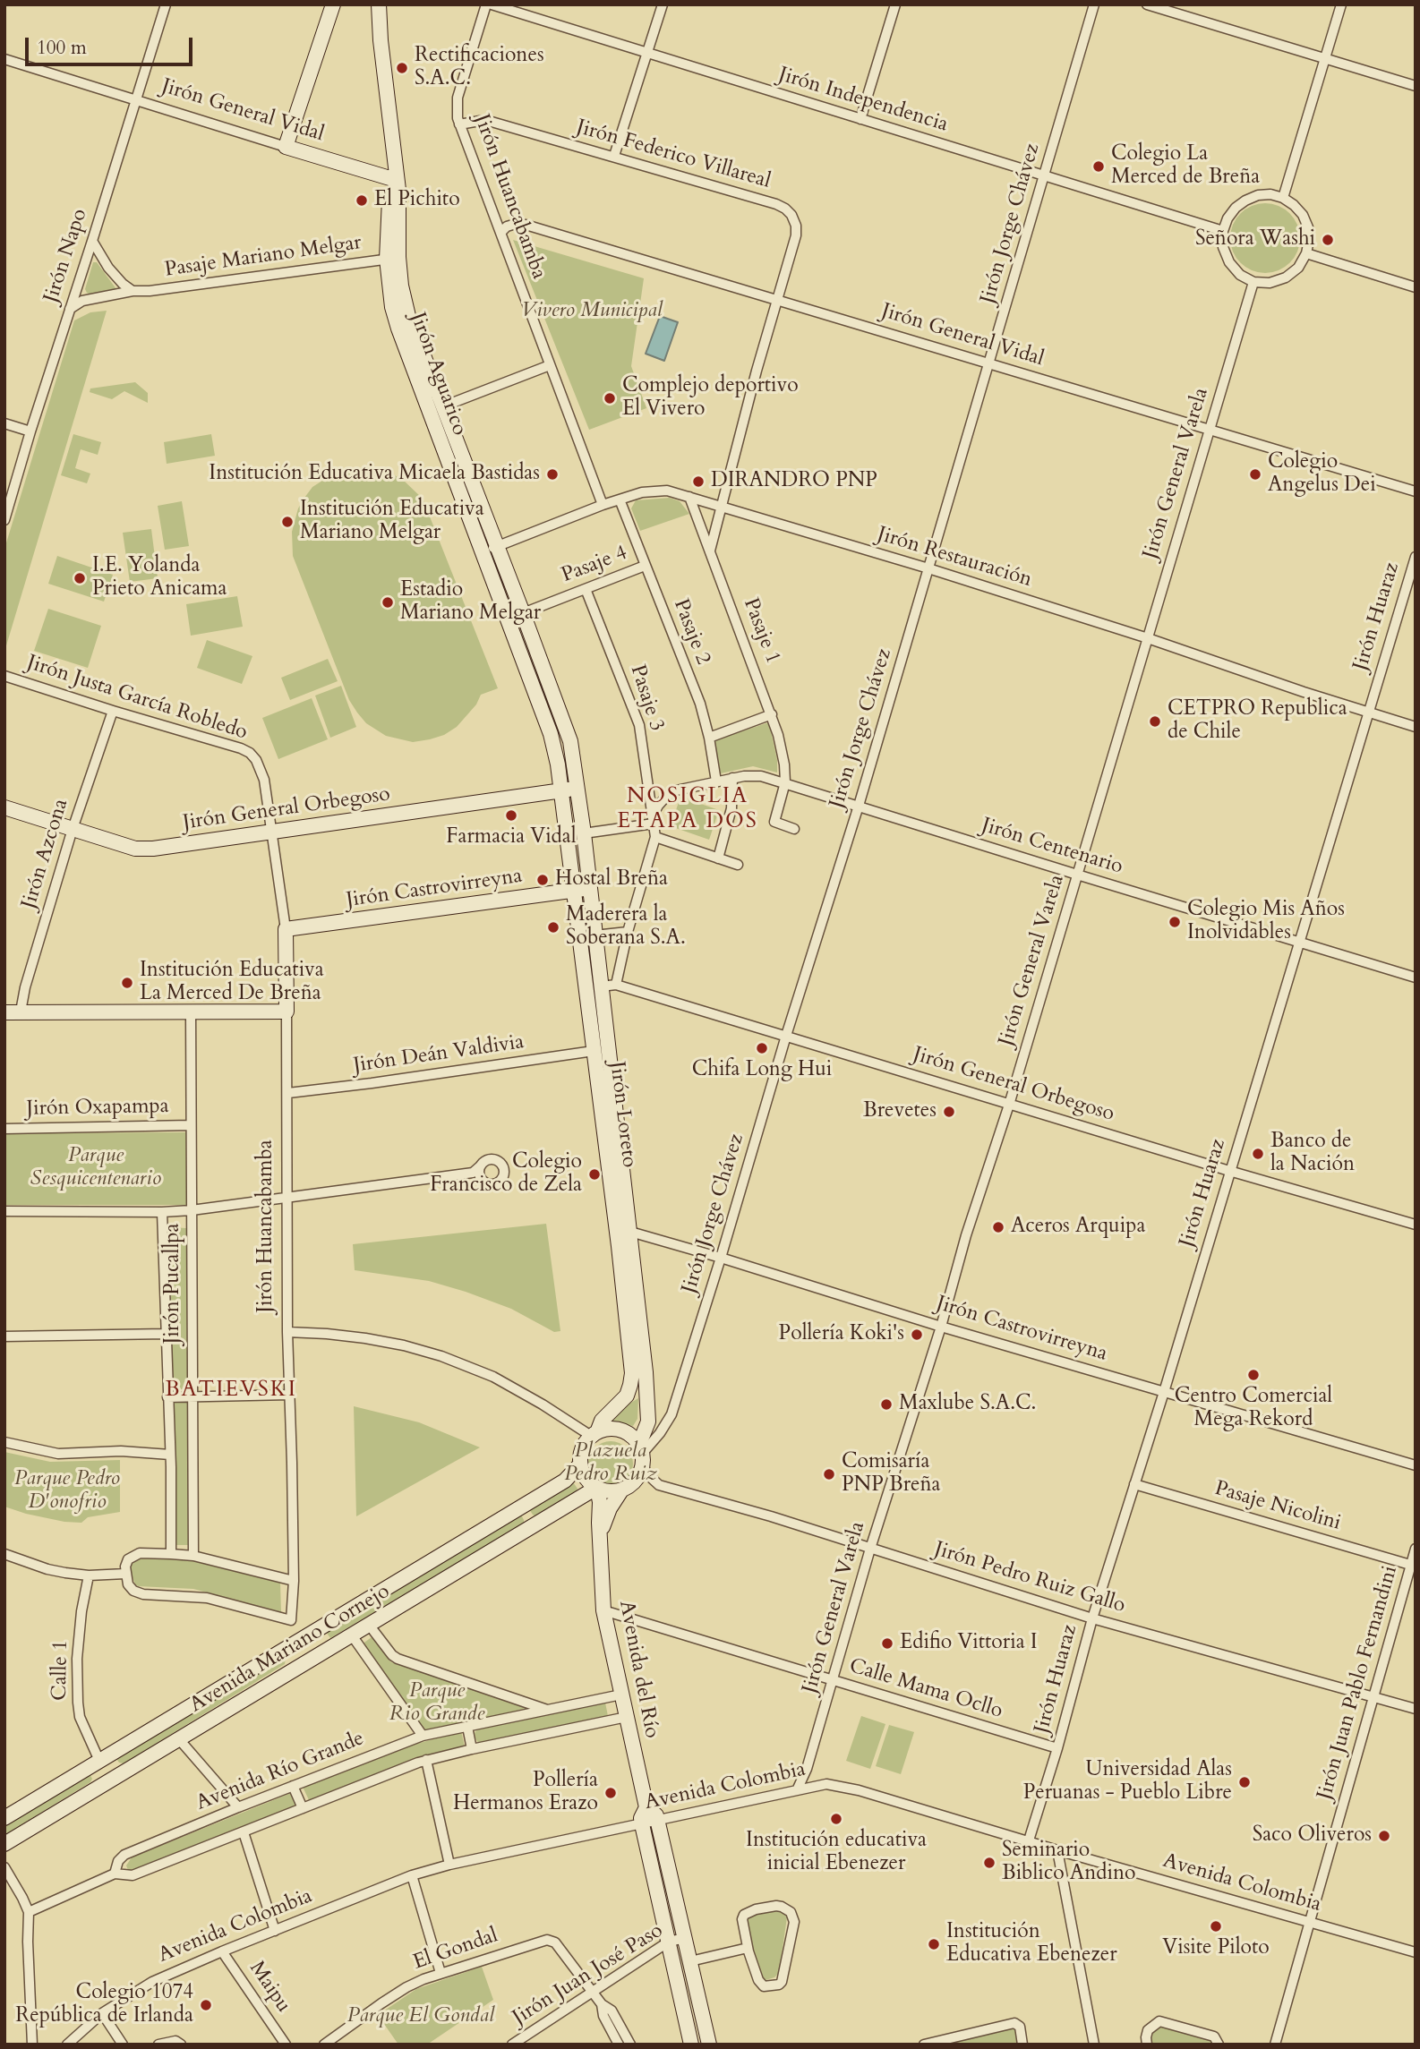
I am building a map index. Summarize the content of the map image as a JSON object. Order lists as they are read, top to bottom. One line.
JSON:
{"streets":{"main road":["Jirón General Vidal","Jirón Huancabamba","Jirón Aguarico","Jirón General Orbegoso","Jirón Castrovirreyna","Jirón Loreto","Avenida Mariano Cornejo","Avenida del Río"],"street":["Jirón Independencia","Jirón Federico Villareal","Jirón Jorge Chávez","Jirón Napo","Pasaje Mariano Melgar","Jirón General Varela","Jirón Restauración","Pasaje 4","Jirón Huaraz","Pasaje 1","Pasaje 2","Jirón Justa García Robledo","Pasaje 3","Jirón Centenario","Jirón Azcona","Jirón Deán Valdivia","Jirón Oxapampa","Jirón Pucallpa","Pasaje Nicolini","Jirón Pedro Ruiz Gallo","Calle 1","Jirón Juan Pablo Fernandini","Calle Mama Ocllo","Avenida Río Grande","Avenida Colombia","El Gondal","Jirón Juan José Paso","Maipu"]},"crossings":[["Jirón Independencia","Jirón Jorge Chávez"],["Jirón Independencia","Jirón General Varela"],["Jirón General Vidal","Jirón Federico Villareal"],["Jirón General Vidal","Jirón Huancabamba"],["Jirón General Vidal","Jirón Jorge Chávez"],["Jirón General Vidal","Jirón Napo"],["Jirón General Vidal","Jirón Aguarico"],["Jirón General Vidal","Jirón General Varela"],["Jirón Federico Villareal","Jirón Huancabamba"],["Jirón Federico Villareal","Jirón Restauración"],["Jirón Federico Villareal","Pasaje 1"],["Jirón Huancabamba","Jirón Restauración"],["Jirón Huancabamba","Jirón Justa García Robledo"],["Jirón Huancabamba","Jirón General Orbegoso"],["Jirón Huancabamba","Jirón Castrovirreyna"],["Jirón Huancabamba","Jirón Deán Valdivia"],["Jirón Jorge Chávez","Jirón Restauración"],["Jirón Jorge Chávez","Jirón General Orbegoso"],["Jirón Jorge Chávez","Jirón Centenario"],["Jirón Jorge Chávez","Jirón Castrovirreyna"],["Jirón Jorge Chávez","Jirón Loreto"],["Jirón Jorge Chávez","Jirón Pedro Ruiz Gallo"],["Jirón Jorge Chávez","Avenida Mariano Cornejo"],["Jirón Jorge Chávez","Avenida del Río"],["Jirón Napo","Pasaje Mariano Melgar"],["Pasaje Mariano Melgar","Jirón Aguarico"],["Jirón Aguarico","Jirón Restauración"],["Jirón Aguarico","Pasaje 4"],["Jirón Aguarico","Jirón General Orbegoso"],["Jirón Aguarico","Jirón Loreto"],["Jirón General Varela","Jirón Restauración"],["Jirón General Varela","Jirón General Orbegoso"],["Jirón General Varela","Jirón Centenario"],["Jirón General Varela","Jirón Castrovirreyna"],["Jirón General Varela","Jirón Pedro Ruiz Gallo"],["Jirón General Varela","Calle Mama Ocllo"],["Jirón General Varela","Avenida Colombia"],["Jirón Restauración","Jirón Huaraz"],["Jirón Restauración","Pasaje 1"],["Jirón Restauración","Pasaje 2"],["Pasaje 4","Pasaje 2"],["Pasaje 4","Pasaje 3"],["Jirón Huaraz","Jirón General Orbegoso"],["Jirón Huaraz","Jirón Centenario"],["Jirón Huaraz","Jirón Castrovirreyna"],["Jirón Huaraz","Pasaje Nicolini"],["Jirón Huaraz","Jirón Pedro Ruiz Gallo"],["Jirón Huaraz","Calle Mama Ocllo"],["Jirón Huaraz","Avenida Colombia"],["Pasaje 1","Jirón Centenario"],["Pasaje 2","Jirón Centenario"],["Jirón Justa García Robledo","Jirón General Orbegoso"],["Jirón Justa García Robledo","Jirón Azcona"],["Pasaje 3","Jirón Centenario"],["Pasaje 3","Jirón Loreto"],["Jirón General Orbegoso","Jirón Azcona"],["Jirón General Orbegoso","Jirón Loreto"],["Jirón Castrovirreyna","Jirón Loreto"],["Jirón Deán Valdivia","Jirón Loreto"],["Jirón Oxapampa","Jirón Pucallpa"],["Jirón Loreto","Jirón Pedro Ruiz Gallo"],["Jirón Loreto","Avenida Mariano Cornejo"],["Jirón Loreto","Avenida del Río"],["Pasaje Nicolini","Jirón Juan Pablo Fernandini"],["Jirón Pedro Ruiz Gallo","Avenida Mariano Cornejo"],["Jirón Pedro Ruiz Gallo","Avenida del Río"],["Jirón Pedro Ruiz Gallo","Jirón Juan Pablo Fernandini"],["Avenida Mariano Cornejo","Avenida del Río"],["Avenida Mariano Cornejo","Calle 1"],["Avenida del Río","Calle Mama Ocllo"],["Avenida del Río","Avenida Río Grande"],["Avenida del Río","Avenida Colombia"],["Avenida del Río","Jirón Juan José Paso"],["Jirón Juan Pablo Fernandini","Avenida Colombia"],["Avenida Colombia","Maipu"],["El Gondal","Jirón Juan José Paso"]],"districts":["NOSIGLIA ETAPA DOS","BATIEVSKI"],"parks":["Vivero Municipal","Parque Sesquicentenario","Plazuela Pedro Ruiz","Parque Pedro D'onofrio","Parque Rio Grande","Parque El Gondal"],"places":["Rectificaciones S.A.C.","Colegio La Merced de Breña","El Pichito","Señora Washi","Complejo deportivo El Vivero","Institución Educativa Micaela Bastidas","Colegio Angelus Dei","DIRANDRO PNP","Institución Educativa Mariano Melgar","I.E. Yolanda Prieto Anicama","Estadio Mariano Melgar","CETPRO Republica de Chile","Farmacia Vidal","Hostal Breña","Colegio Mis Años Inolvidables","Maderera la Soberana S.A.","Institución Educativa La Merced De Breña","Chifa Long Hui","Brevetes","Banco de la Nación","Colegio Francisco de Zela","Aceros Arquipa","Pollería Koki's","Centro Comercial Mega Rekord","Maxlube S.A.C.","Comisaría PNP Breña","Edifio Vittoria I","Universidad Alas Peruanas - Pueblo Libre","Pollería Hermanos Erazo","Institución educativa inicial Ebenezer","Saco Oliveros","Seminario Biblico Andino","Visite Piloto","Institución Educativa Ebenezer","Colegio 1074 República de Irlanda"],"scale_bar":"100 m"}
